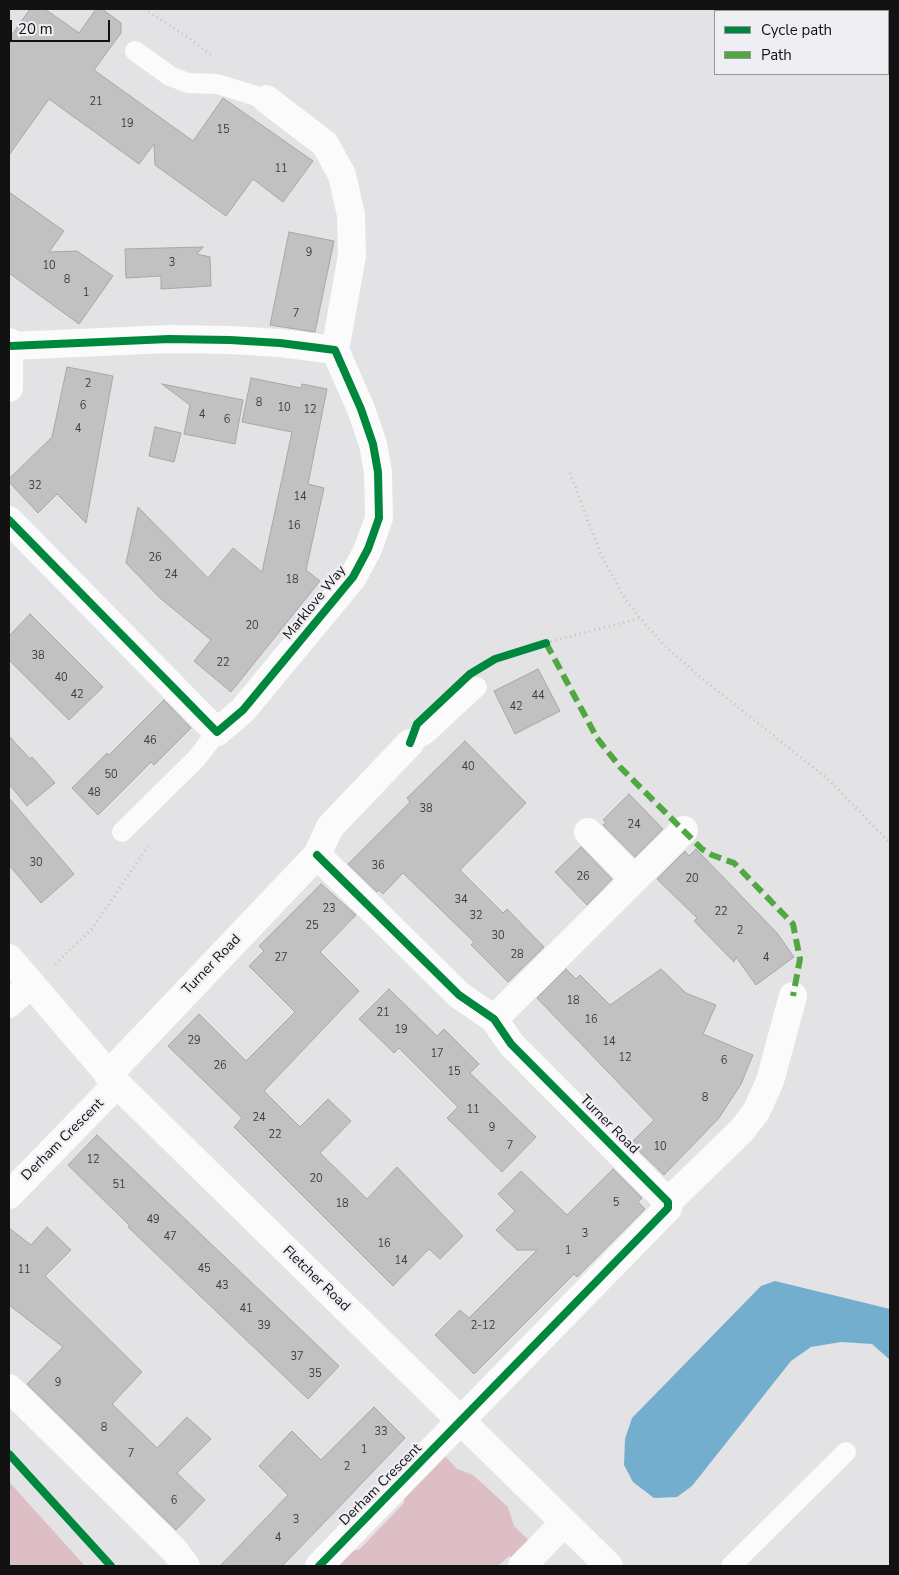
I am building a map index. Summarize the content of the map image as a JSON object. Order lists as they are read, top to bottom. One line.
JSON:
{"streets":{"street":["Marklove Way","Turner Road","Derham Crescent","Fletcher Road"]},"crossings":[["Turner Road","Derham Crescent"],["Turner Road","Fletcher Road"],["Derham Crescent","Fletcher Road"]],"house_numbers":["21","19","15","11","9","3","10","8","1","7","2","8","6","10","12","4","6","4","32","14","16","26","24","18","20","38","22","40","42","44","42","46","40","50","48","38","24","30","36","26","20","34","23","22","32","25","2","30","28","27","4","18","21","16","19","29","14","17","12","6","26","15","8","11","24","9","22","7","10","12","20","51","5","18","49","3","47","16","1","14","45","11","43","41","39","2-12","37","35","9","8","33","1","7","2","6","3","4"],"legend":["Cycle path","Path"],"scale_bar":"20 m"}
